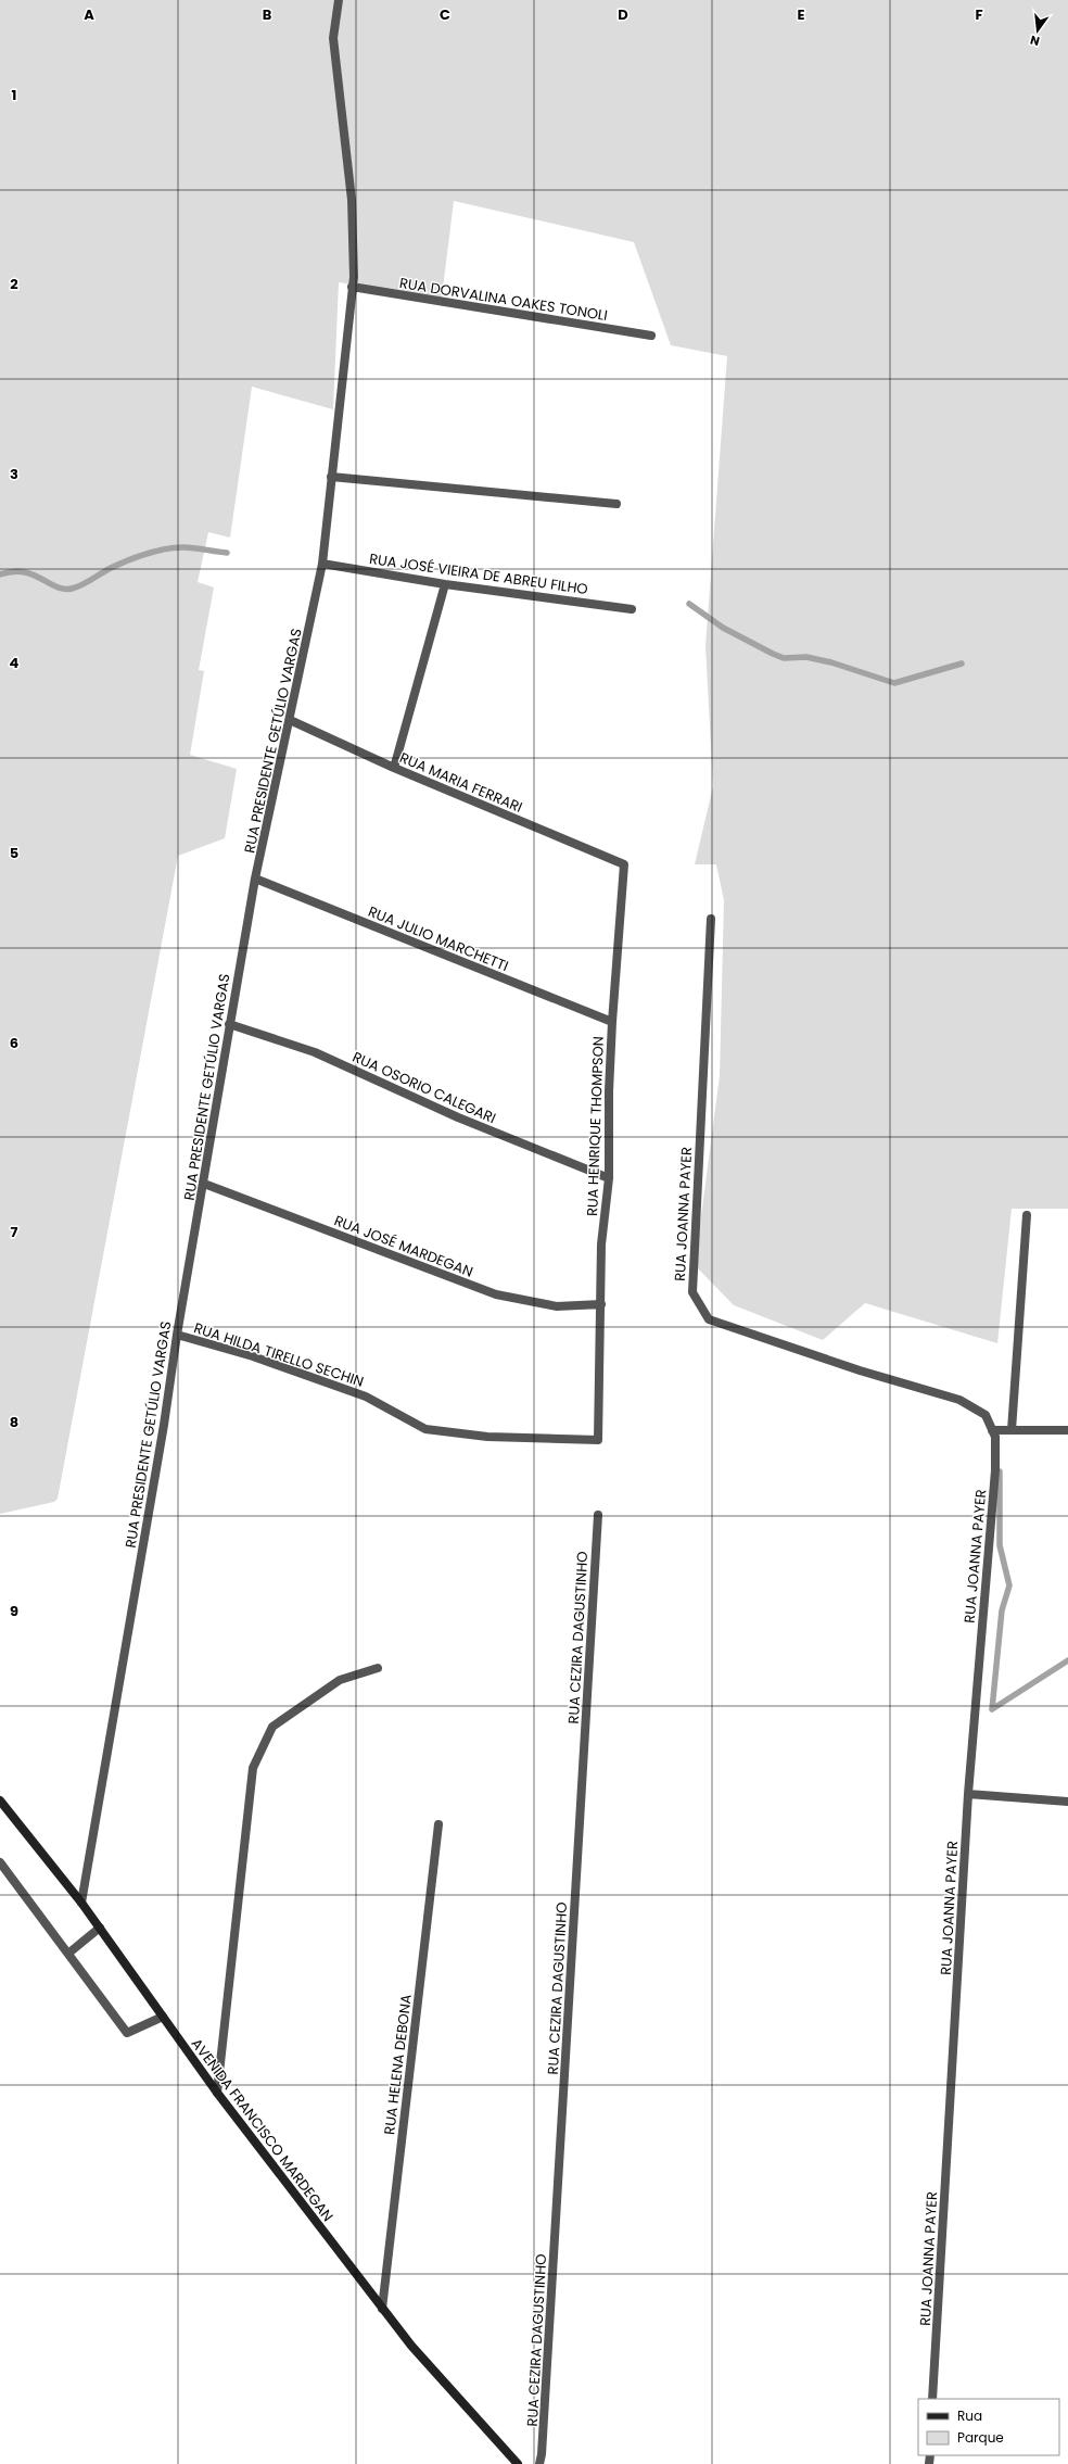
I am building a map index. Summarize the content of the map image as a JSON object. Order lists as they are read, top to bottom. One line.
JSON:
{"streets":{"main road":["AVENIDA FRANCISCO MARDEGAN"],"street":["RUA DORVALINA OAKES TONOLI","RUA JOSÉ VIEIRA DE ABREU FILHO","RUA PRESIDENTE GETÚLIO VARGAS","RUA MARIA FERRARI","RUA JULIO MARCHETTI","RUA OSORIO CALEGARI","RUA HENRIQUE THOMPSON","RUA JOANNA PAYER","RUA JOSÉ MARDEGAN","RUA HILDA TIRELLO SECHIN","RUA CEZIRA DAGUSTINHO","RUA HELENA DEBONA"]},"crossings":[["RUA DORVALINA OAKES TONOLI","RUA PRESIDENTE GETÚLIO VARGAS"],["RUA JOSÉ VIEIRA DE ABREU FILHO","RUA PRESIDENTE GETÚLIO VARGAS"],["RUA PRESIDENTE GETÚLIO VARGAS","RUA MARIA FERRARI"],["RUA PRESIDENTE GETÚLIO VARGAS","RUA JULIO MARCHETTI"],["RUA PRESIDENTE GETÚLIO VARGAS","RUA OSORIO CALEGARI"],["RUA PRESIDENTE GETÚLIO VARGAS","RUA JOSÉ MARDEGAN"],["RUA PRESIDENTE GETÚLIO VARGAS","RUA HILDA TIRELLO SECHIN"],["RUA PRESIDENTE GETÚLIO VARGAS","AVENIDA FRANCISCO MARDEGAN"],["RUA MARIA FERRARI","RUA HENRIQUE THOMPSON"],["RUA JULIO MARCHETTI","RUA HENRIQUE THOMPSON"],["RUA OSORIO CALEGARI","RUA HENRIQUE THOMPSON"],["RUA HENRIQUE THOMPSON","RUA JOSÉ MARDEGAN"],["RUA HENRIQUE THOMPSON","RUA HILDA TIRELLO SECHIN"],["RUA HELENA DEBONA","AVENIDA FRANCISCO MARDEGAN"]],"legend":["Rua","Parque"],"north":"bottom","grid":{"columns":["A","B","C","D","E","F"],"rows":["1","2","3","4","5","6","7","8","9"]}}
